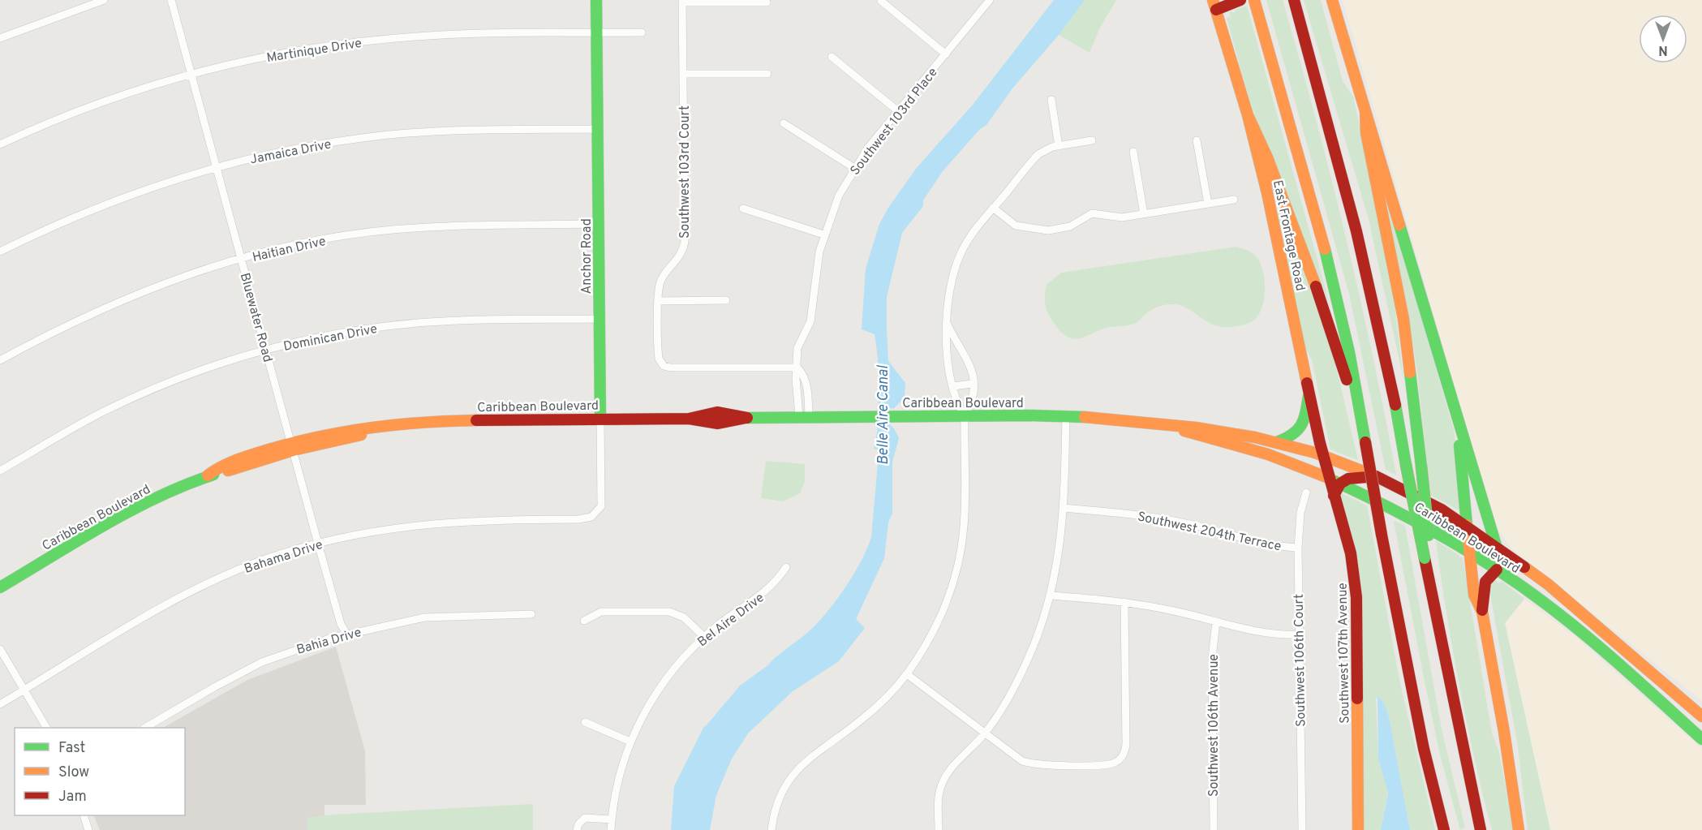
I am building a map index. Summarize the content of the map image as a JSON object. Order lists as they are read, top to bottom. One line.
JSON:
{"streets":{"main road":["East Frontage Road","Anchor Road","Caribbean Boulevard","Southwest 107th Avenue"],"street":["Martinique Drive","Southwest 103rd Place","Jamaica Drive","Southwest 103rd Court","Haitian Drive","Bluewater Road","Dominican Drive","Southwest 204th Terrace","Bahama Drive","Bel Aire Drive","Bahia Drive","Southwest 106th Court","Southwest 106th Avenue"]},"crossings":[["Martinique Drive","Anchor Road"],["Martinique Drive","Bluewater Road"],["Southwest 103rd Place","Southwest 103rd Court"],["Southwest 103rd Place","Caribbean Boulevard"],["Jamaica Drive","Anchor Road"],["Jamaica Drive","Bluewater Road"],["East Frontage Road","Caribbean Boulevard"],["East Frontage Road","Southwest 107th Avenue"],["Haitian Drive","Anchor Road"],["Haitian Drive","Bluewater Road"],["Anchor Road","Dominican Drive"],["Anchor Road","Caribbean Boulevard"],["Anchor Road","Bahama Drive"],["Bluewater Road","Dominican Drive"],["Bluewater Road","Caribbean Boulevard"],["Bluewater Road","Bahama Drive"],["Bluewater Road","Bahia Drive"],["Caribbean Boulevard","Southwest 107th Avenue"],["Southwest 204th Terrace","Southwest 106th Court"]],"water":["Belle Aire Canal"],"legend":["Fast","Slow","Jam"],"north":"bottom"}
